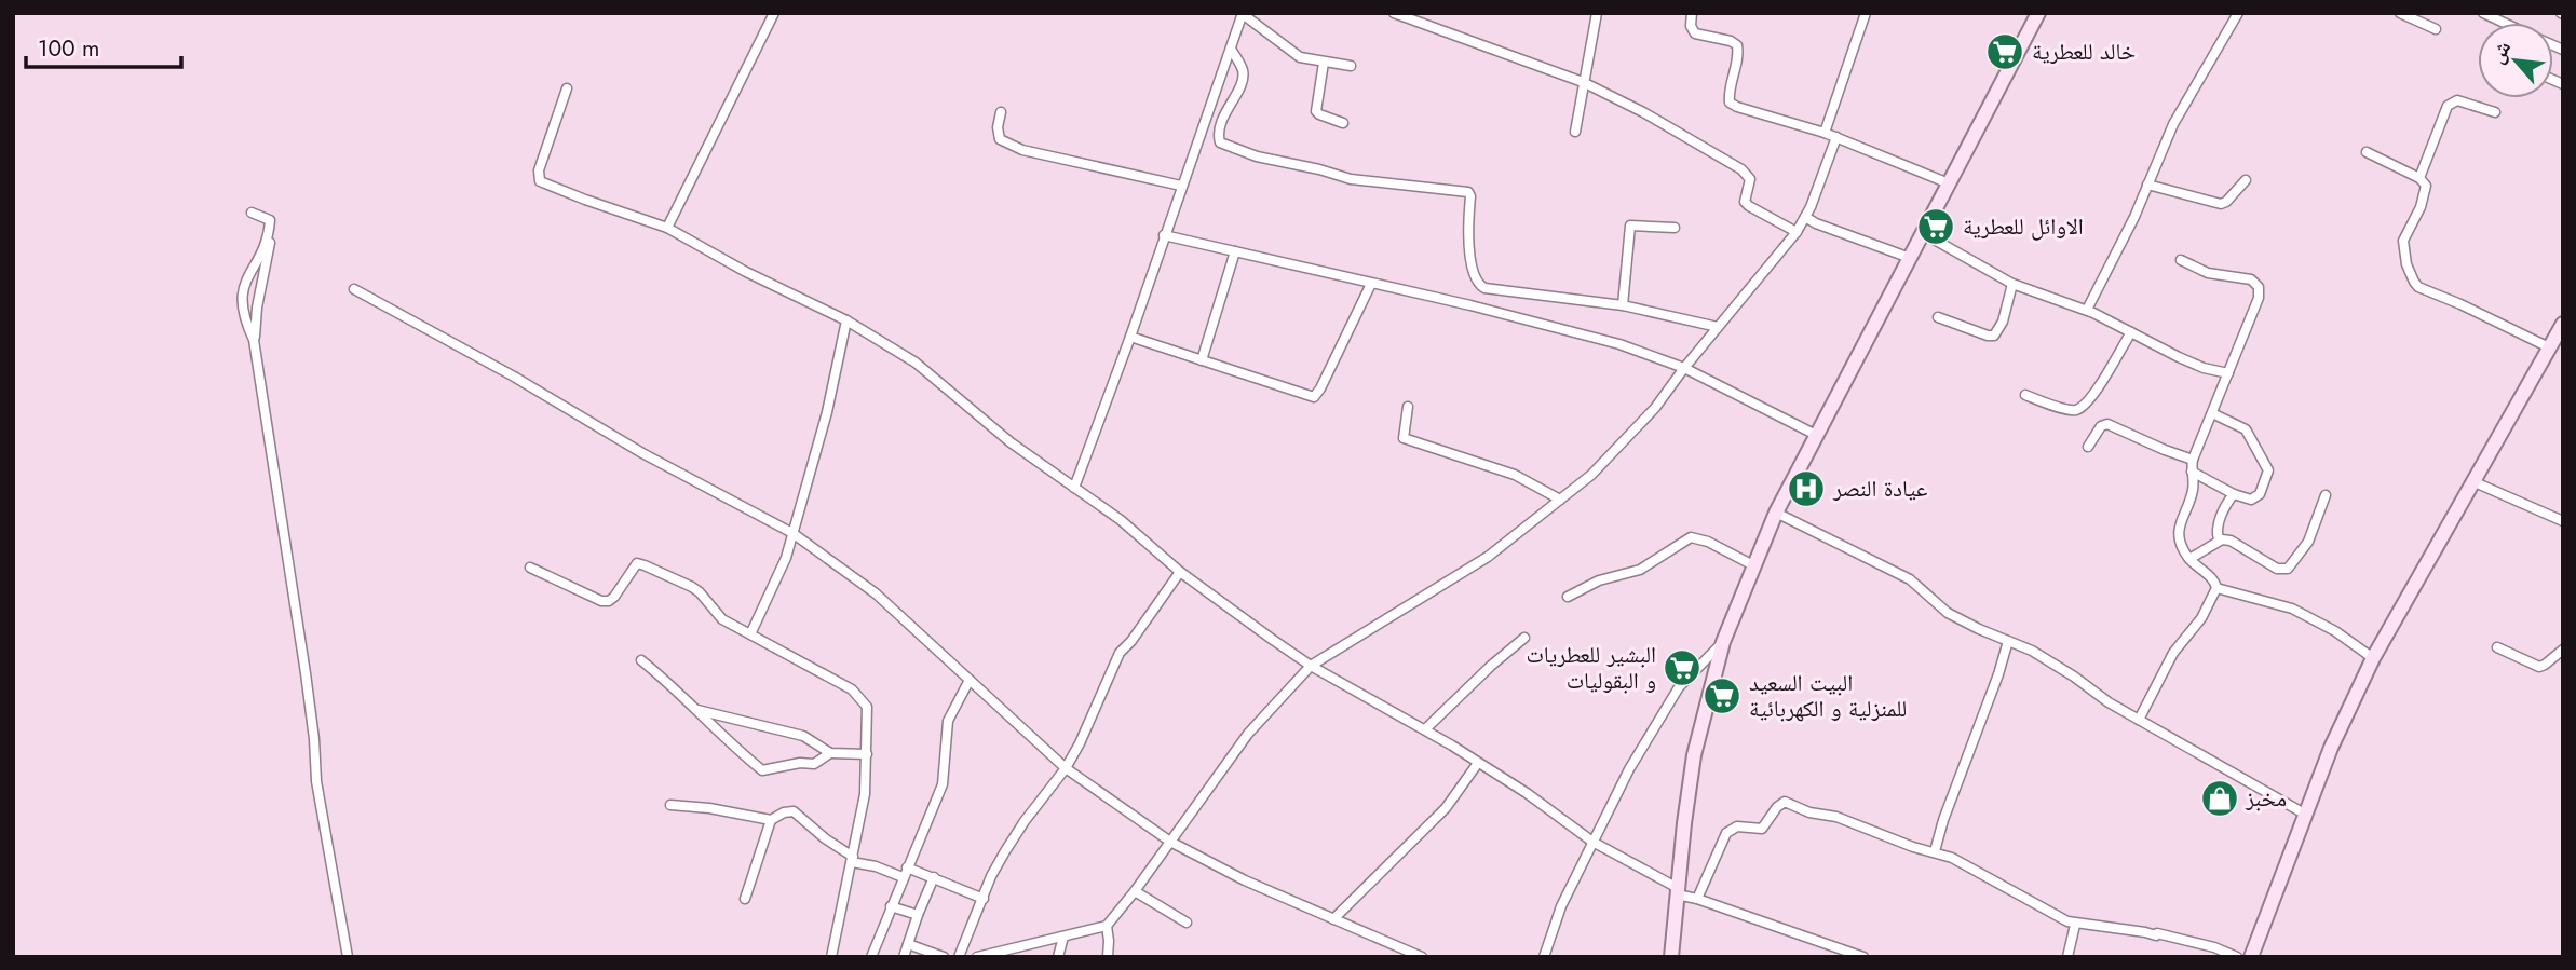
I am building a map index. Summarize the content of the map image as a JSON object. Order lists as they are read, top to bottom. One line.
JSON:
{"places":{"supermarket":["خالد للعطرية","الاوائل للعطرية","البشير للعطريات و البقوليات","البيت السعيد للمنزلية و الكهربائية"],"hospital":["عيادة النصر"],"shop":["مخبز"]},"scale_bar":"100 m","north":"top left"}
